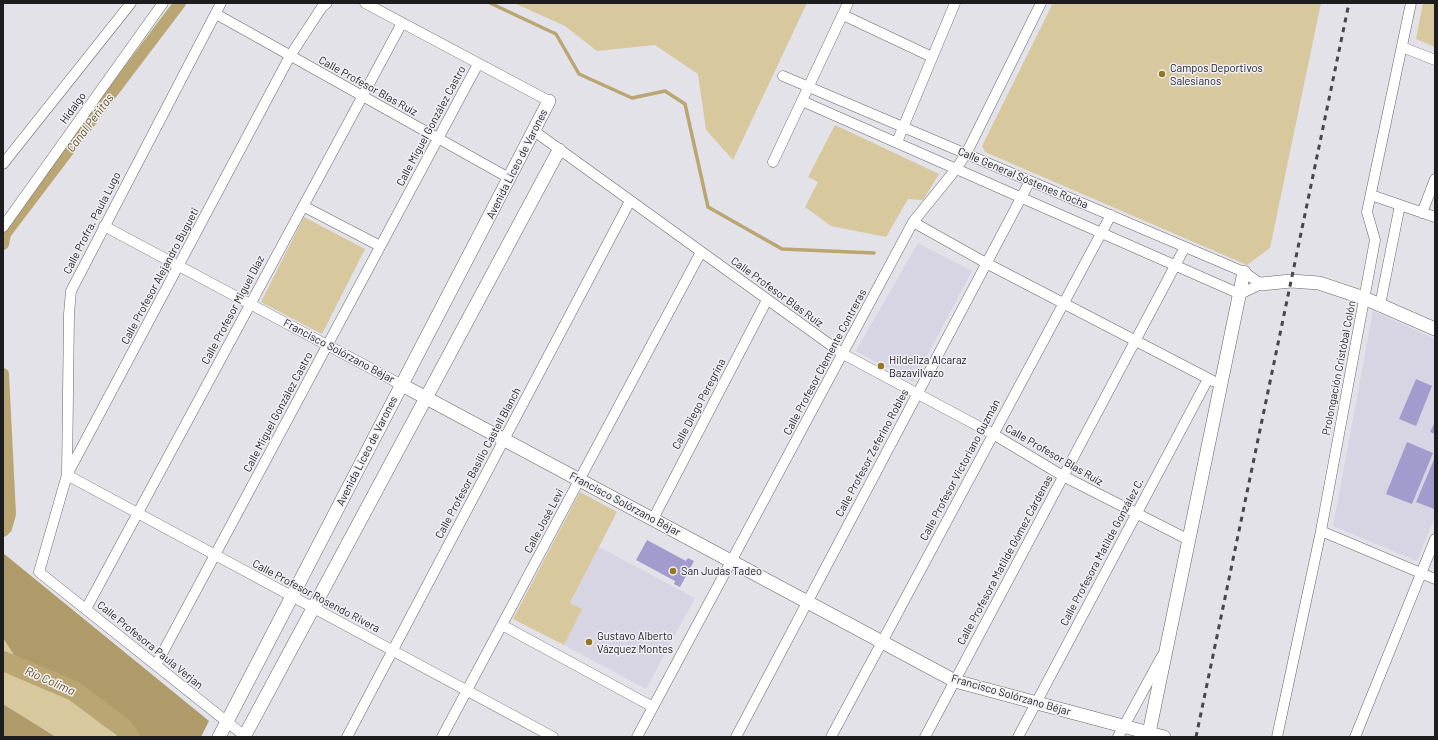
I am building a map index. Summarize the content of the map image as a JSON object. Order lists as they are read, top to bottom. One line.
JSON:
{"streets":{"street":["Calle Profesor Blas Ruíz","Hidalgo","Calle Miguel González Castro","Avenida Liceo de Varones","Calle General Sóstenes Rocha","Calle Profra. Paula Lugo","Calle Profesor Alejandro Bugueti","Calle Profesor Miguel Díaz","Francisco Solórzano Béjar","Calle Profesor Clemente Contreras","Prolongación Cristóbal Colón","Calle Diego Peregrina","Calle Profesor Zeferino Robles","Calle Profesor Basilio Castell Blanch","Calle Profesor Victoriano Guzmán","Calle José Levi","Calle Profesora Matilde González C.","Calle Profesora Matilde Gómez Cárdenas","Calle Profesor Rosendo Rivera","Calle Profesora Paula Verjan"]},"crossings":[["Calle Profesor Blas Ruíz","Calle Miguel González Castro"],["Calle Profesor Blas Ruíz","Avenida Liceo de Varones"],["Calle Profesor Blas Ruíz","Calle Profra. Paula Lugo"],["Calle Profesor Blas Ruíz","Calle Profesor Alejandro Bugueti"],["Calle Profesor Blas Ruíz","Calle Profesor Miguel Díaz"],["Calle Profesor Blas Ruíz","Calle Profesor Clemente Contreras"],["Calle Profesor Blas Ruíz","Calle Diego Peregrina"],["Calle Profesor Blas Ruíz","Calle Profesor Zeferino Robles"],["Calle Profesor Blas Ruíz","Calle Profesor Basilio Castell Blanch"],["Calle Profesor Blas Ruíz","Calle Profesor Victoriano Guzmán"],["Calle Profesor Blas Ruíz","Calle José Levi"],["Calle Profesor Blas Ruíz","Calle Profesora Matilde González C."],["Calle Profesor Blas Ruíz","Calle Profesora Matilde Gómez Cárdenas"],["Calle Miguel González Castro","Francisco Solórzano Béjar"],["Calle Miguel González Castro","Calle Profesor Rosendo Rivera"],["Calle Miguel González Castro","Calle Profesora Paula Verjan"],["Avenida Liceo de Varones","Francisco Solórzano Béjar"],["Avenida Liceo de Varones","Calle Profesor Rosendo Rivera"],["Avenida Liceo de Varones","Calle Profesora Paula Verjan"],["Calle General Sóstenes Rocha","Calle Profesor Clemente Contreras"],["Calle General Sóstenes Rocha","Calle Profesor Zeferino Robles"],["Calle General Sóstenes Rocha","Calle Profesor Victoriano Guzmán"],["Calle General Sóstenes Rocha","Calle Profesora Matilde Gómez Cárdenas"],["Calle Profra. Paula Lugo","Calle Profesor Alejandro Bugueti"],["Calle Profra. Paula Lugo","Francisco Solórzano Béjar"],["Calle Profra. Paula Lugo","Calle Profesor Rosendo Rivera"],["Calle Profesor Alejandro Bugueti","Francisco Solórzano Béjar"],["Calle Profesor Alejandro Bugueti","Calle Profesor Rosendo Rivera"],["Calle Profesor Alejandro Bugueti","Calle Profesora Paula Verjan"],["Calle Profesor Miguel Díaz","Francisco Solórzano Béjar"],["Calle Profesor Miguel Díaz","Calle Profesor Rosendo Rivera"],["Calle Profesor Miguel Díaz","Calle Profesora Paula Verjan"],["Francisco Solórzano Béjar","Calle Profesor Clemente Contreras"],["Francisco Solórzano Béjar","Calle Diego Peregrina"],["Francisco Solórzano Béjar","Calle Profesor Zeferino Robles"],["Francisco Solórzano Béjar","Calle Profesor Basilio Castell Blanch"],["Francisco Solórzano Béjar","Calle Profesor Victoriano Guzmán"],["Francisco Solórzano Béjar","Calle José Levi"],["Francisco Solórzano Béjar","Calle Profesora Matilde González C."],["Francisco Solórzano Béjar","Calle Profesora Matilde Gómez Cárdenas"],["Calle Profesor Basilio Castell Blanch","Calle Profesor Rosendo Rivera"],["Calle José Levi","Calle Profesor Rosendo Rivera"]],"water":["Canal Peñitas","Río Colima"],"places":["Campos Deportivos Salesianos","Hildeliza Alcaraz Bazavilvazo","San Judas Tadeo","Gustavo Alberto Vázquez Montes"]}
